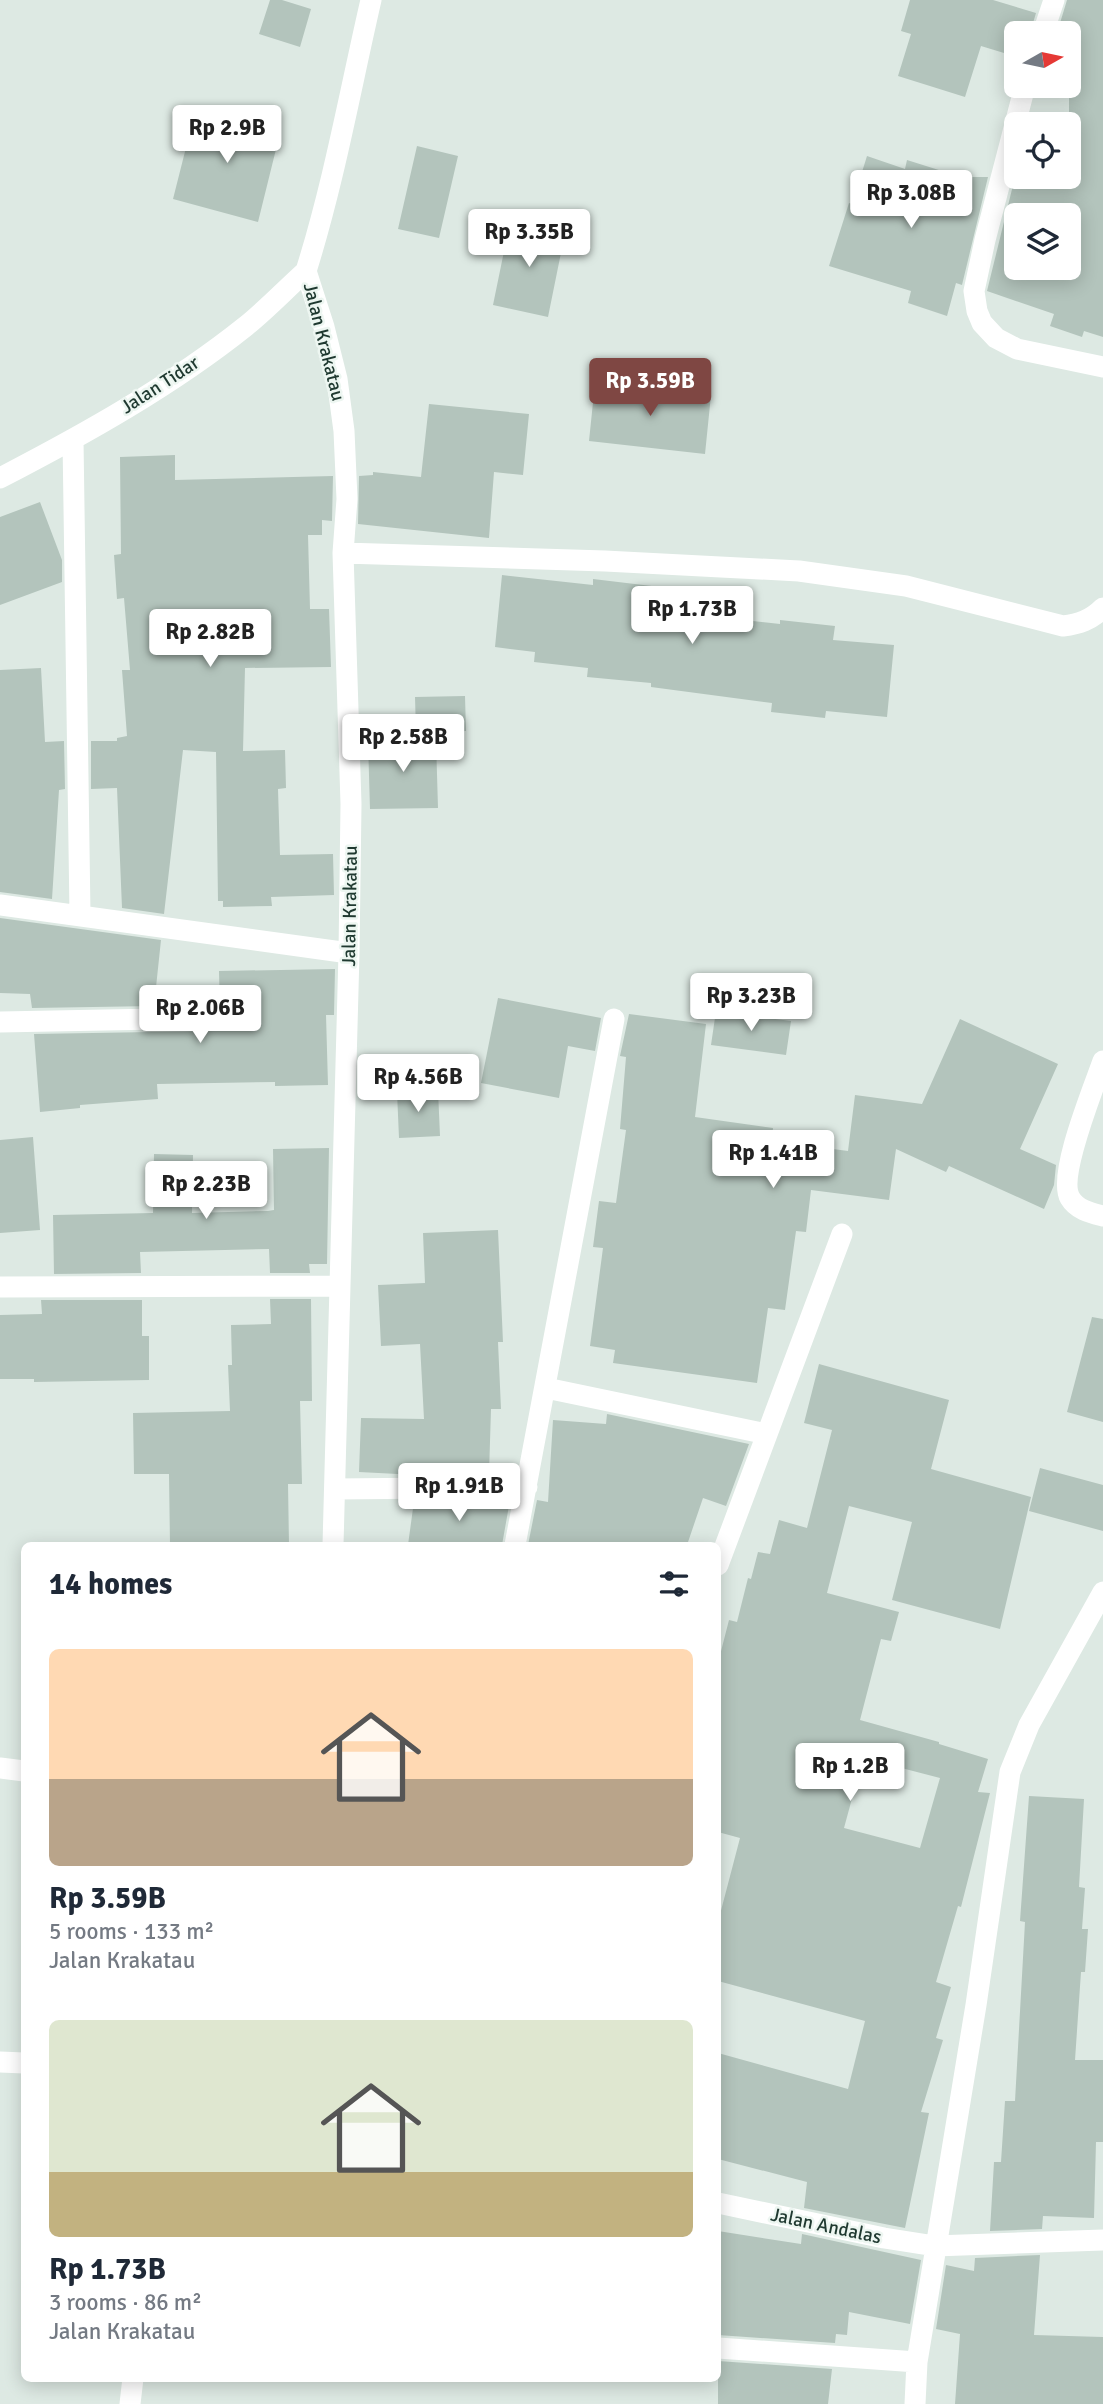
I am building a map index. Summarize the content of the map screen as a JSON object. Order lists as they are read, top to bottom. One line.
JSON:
{"streets":{"street":["Jalan Krakatau","Jalan Tidar","Jalan Andalas"]},"crossings":[["Jalan Krakatau","Jalan Tidar"]],"north":"right","page":{"price":["Rp 2.9B","Rp 3.08B","Rp 3.35B","Rp 3.59B","Rp 1.73B","Rp 2.82B","Rp 2.58B","Rp 3.23B","Rp 2.06B","Rp 4.56B","Rp 1.41B","Rp 2.23B","Rp 1.91B","Rp 1.2B"],"heading":"14 homes","list":[{"name":"Rp 3.59B","note":"5 rooms · 133 m² · Jalan Krakatau"},{"name":"Rp 1.73B","note":"3 rooms · 86 m² · Jalan Krakatau"}]}}
